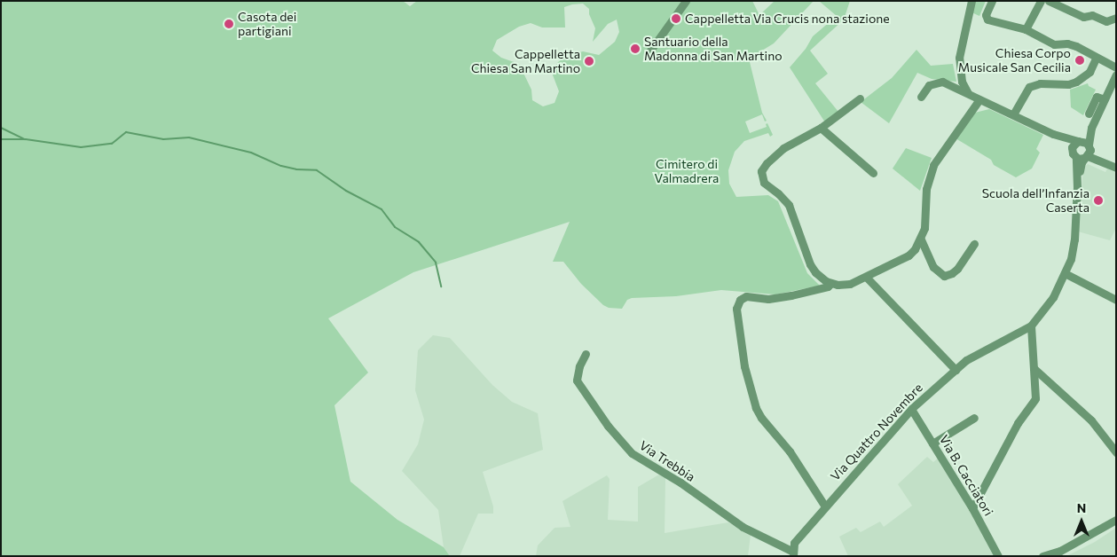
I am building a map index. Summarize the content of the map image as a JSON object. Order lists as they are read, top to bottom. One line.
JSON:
{"streets":{"street":["Via Quattro Novembre","Via Trebbia","Via B. Cacciatori"]},"crossings":[["Via Quattro Novembre","Via Trebbia"],["Via Quattro Novembre","Via B. Cacciatori"]],"parks":["Cimitero di Valmadrera"],"places":["Cappelletta Via Crucis nona stazione","Casota dei partigiani","Santuario della Madonna di San Martino","Chiesa Corpo Musicale San Cecilia","Cappelletta Chiesa San Martino","Scuola dell’Infanzia Caserta"],"north":"top"}
